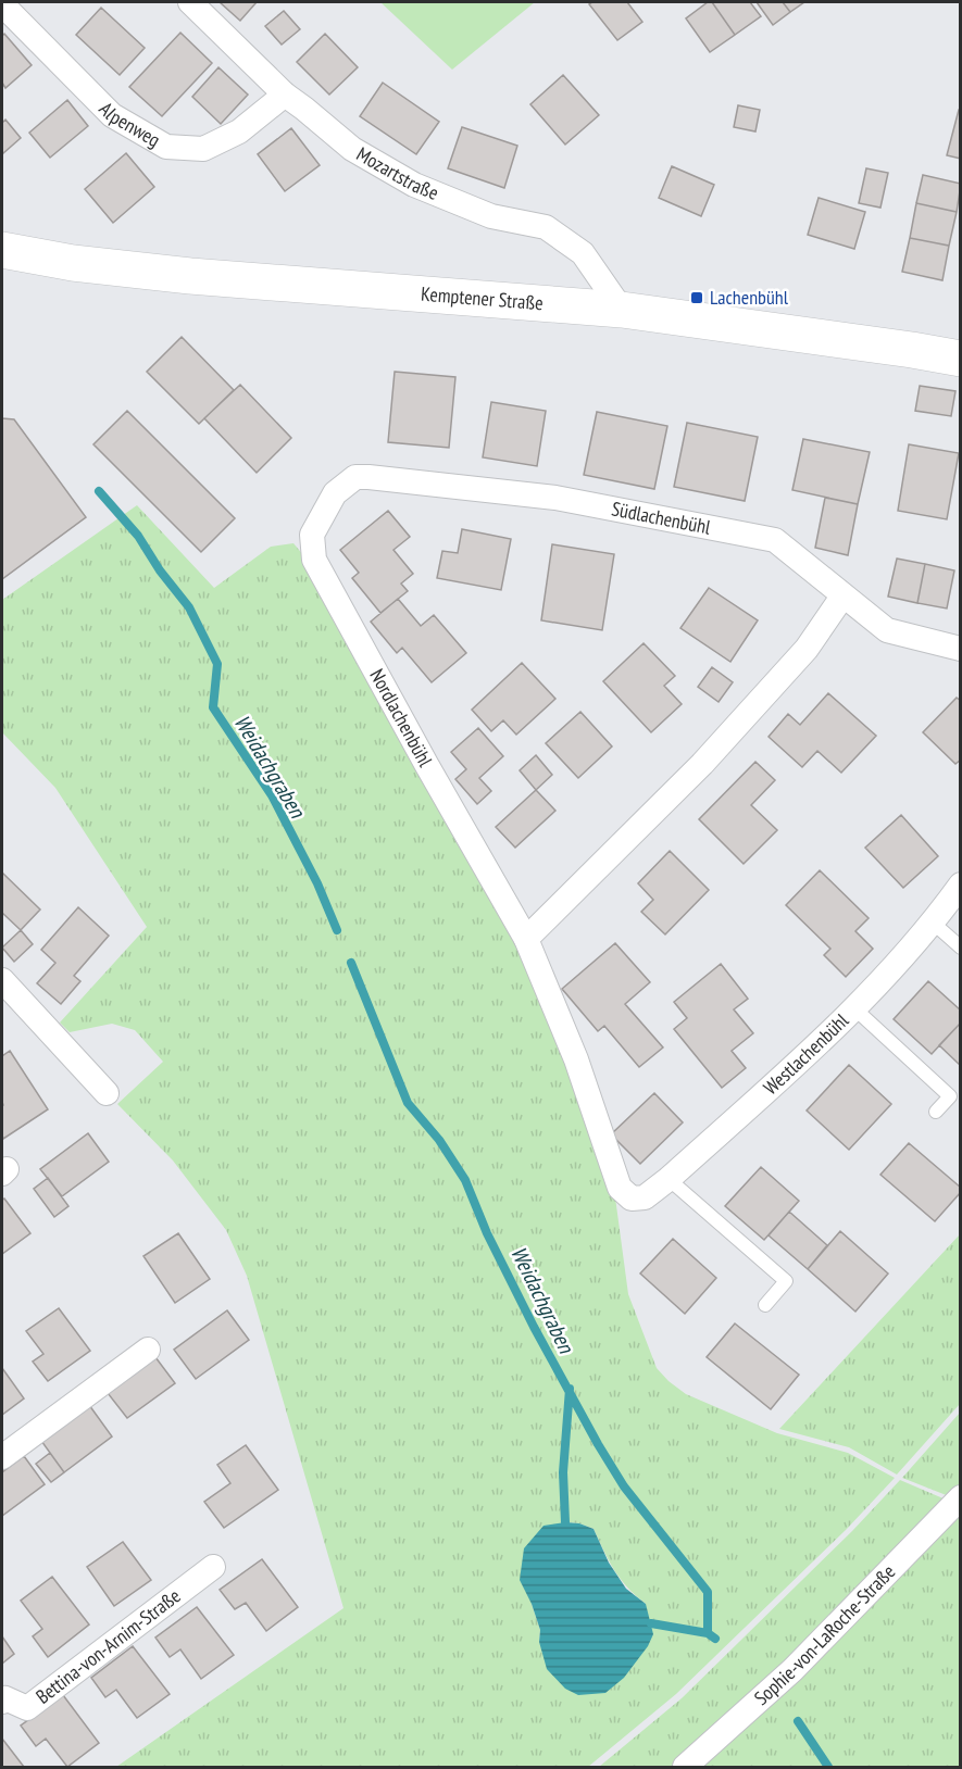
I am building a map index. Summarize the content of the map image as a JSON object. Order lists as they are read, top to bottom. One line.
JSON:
{"streets":{"main road":["Kemptener Straße"],"street":["Alpenweg","Mozartstraße","Südlachenbühl","Nordlachenbühl","Westlachenbühl","Sophie-von-LaRoche-Straße","Bettina-von-Arnim-Straße"]},"crossings":[["Alpenweg","Mozartstraße"],["Mozartstraße","Kemptener Straße"],["Südlachenbühl","Nordlachenbühl"],["Nordlachenbühl","Westlachenbühl"]],"water":["Weidachgraben"],"places":{"transit":["Lachenbühl"]}}
